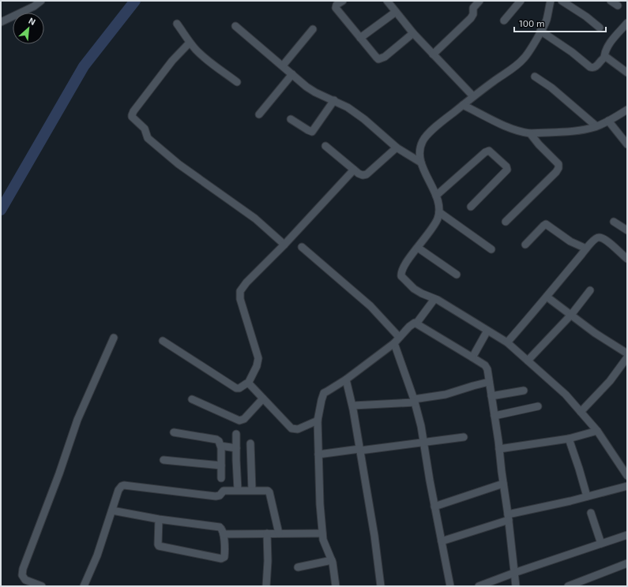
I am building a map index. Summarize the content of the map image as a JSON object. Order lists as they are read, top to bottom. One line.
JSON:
{"scale_bar":"100 m","north":"top right"}
